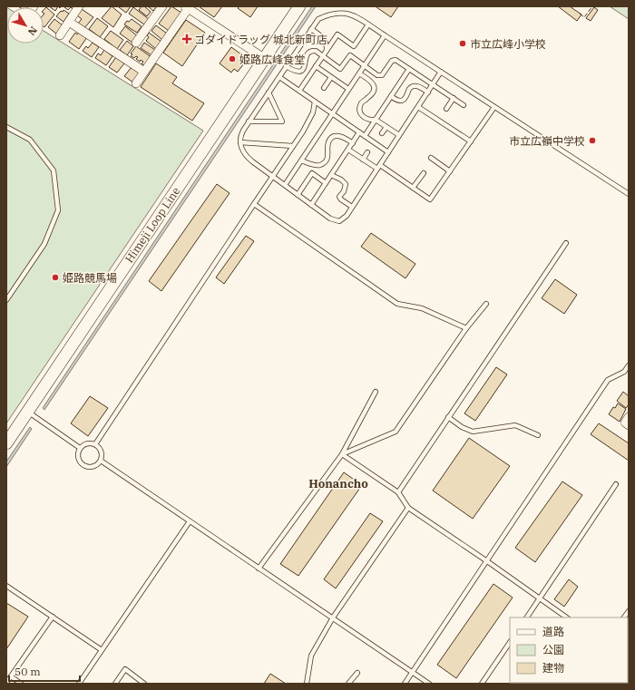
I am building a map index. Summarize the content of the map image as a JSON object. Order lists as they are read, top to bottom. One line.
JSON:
{"streets":{"main road":["Himeji Loop Line"]},"districts":["Honancho"],"places":{"health":["ゴダイドラッグ 城北新町店"],"other":["市立広峰小学校","姫路広峰食堂","市立広嶺中学校","姫路競馬場"]},"legend":["道路","公園","建物"],"scale_bar":"50 m","north":"bottom right"}
